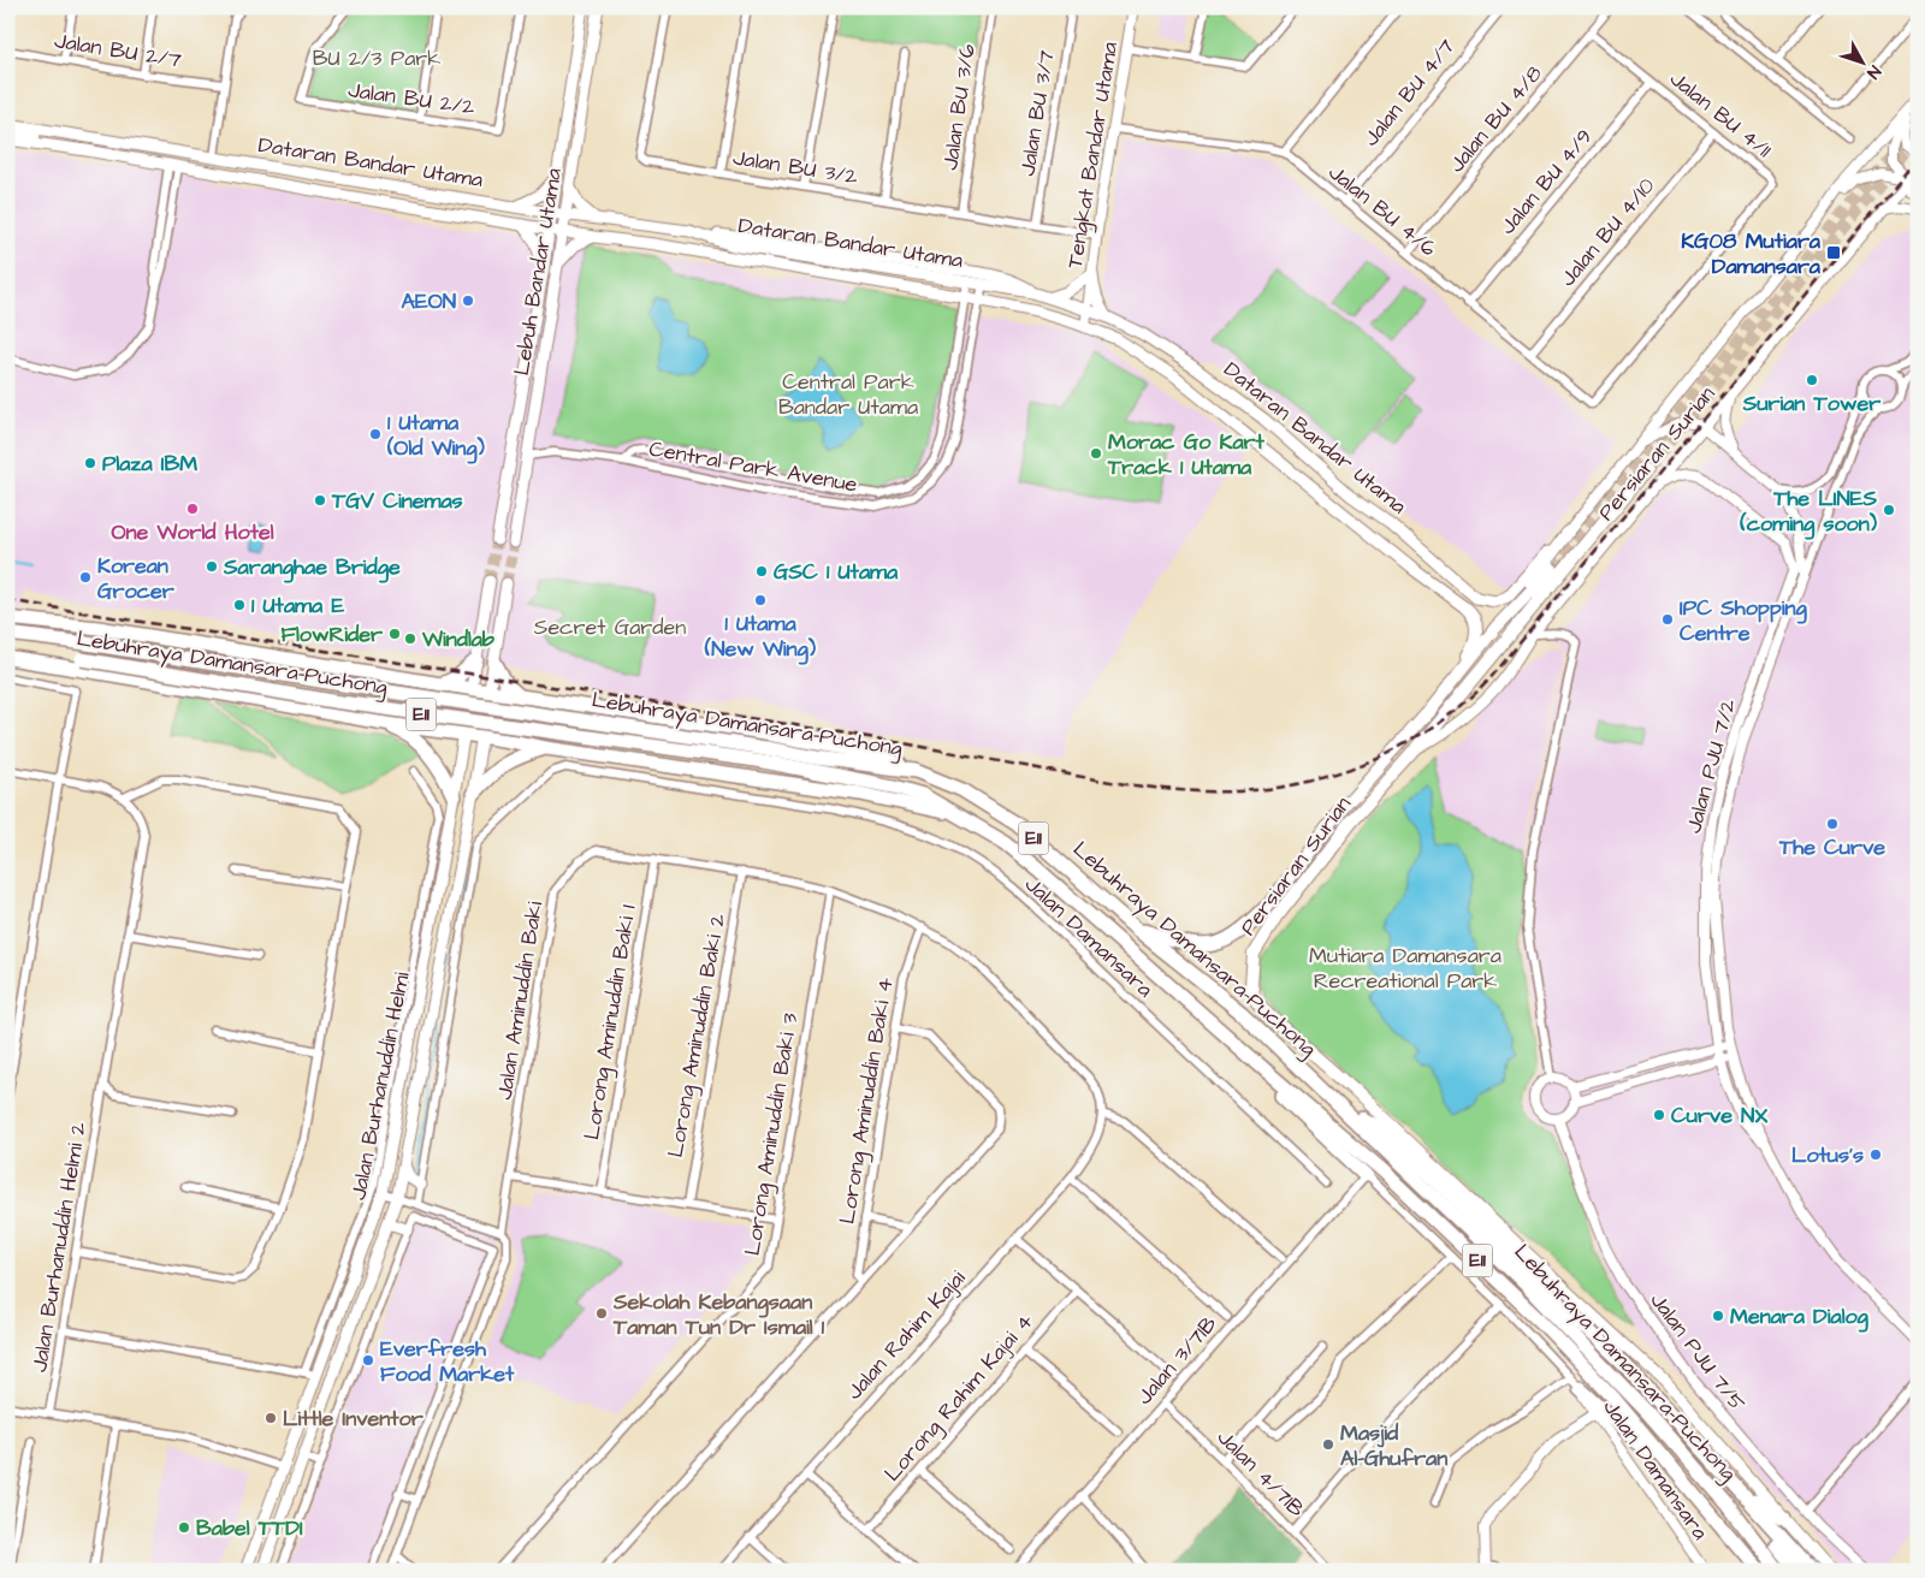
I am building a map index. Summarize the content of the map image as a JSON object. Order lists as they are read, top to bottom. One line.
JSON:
{"streets":{"highway":["Lebuhraya Damansara–Puchong","E11"],"main road":["Dataran Bandar Utama","Lebuh Bandar Utama","Persiaran Surian","Jalan Burhanuddin Helmi"],"street":["Jalan BU 2/7","Jalan BU 4/7","Jalan BU 2/2","Jalan BU 3/6","Jalan BU 3/7","Jalan BU 4/11","Jalan BU 4/8","Tengkat Bandar Utama","Jalan BU 3/2","Jalan BU 4/9","Jalan BU 4/6","Jalan BU 4/10","Central Park Avenue","Jalan PJU 7/2","Jalan Damansara","Jalan Aminuddin Baki","Lorong Aminuddin Baki 1","Lorong Aminuddin Baki 2","Lorong Aminuddin Baki 4","Lorong Aminuddin Baki 3","Jalan Burhanuddin Helmi 2","Jalan Rahim Kajai","Jalan PJU 7/5","Jalan 3/71B","Lorong Rahim Kajai 4","Jalan 4/71B"]},"crossings":[["Jalan BU 4/7","Jalan BU 4/6"],["Jalan BU 3/6","Jalan BU 3/2"],["Jalan BU 3/7","Jalan BU 3/2"],["Jalan BU 4/11","Jalan BU 4/8"],["Jalan BU 4/11","Jalan BU 4/9"],["Jalan BU 4/11","Jalan BU 4/6"],["Jalan BU 4/11","Jalan BU 4/10"],["Jalan BU 4/8","Jalan BU 4/6"],["Tengkat Bandar Utama","Dataran Bandar Utama"],["Tengkat Bandar Utama","Jalan BU 3/2"],["Tengkat Bandar Utama","Jalan BU 4/6"],["Dataran Bandar Utama","Lebuh Bandar Utama"],["Dataran Bandar Utama","Central Park Avenue"],["Jalan BU 4/9","Jalan BU 4/6"],["Jalan BU 4/6","Jalan BU 4/10"],["Lebuh Bandar Utama","Central Park Avenue"],["Persiaran Surian","Jalan PJU 7/2"],["Jalan Aminuddin Baki","Lorong Aminuddin Baki 1"],["Jalan Aminuddin Baki","Lorong Aminuddin Baki 2"],["Jalan Aminuddin Baki","Lorong Aminuddin Baki 4"],["Jalan Aminuddin Baki","Lorong Aminuddin Baki 3"],["Jalan Aminuddin Baki","Jalan Rahim Kajai"],["Jalan 3/71B","Jalan 4/71B"]],"parks":["BU 2/3 Park","Central Park Bandar Utama","Secret Garden","Mutiara Damansara Recreational Park"],"places":{"transit":["KG08 Mutiara Damansara"],"other":["AEON","Surian Tower","1 Utama (Old Wing)","Morac Go Kart Track 1 Utama","Plaza IBM","TGV Cinemas","One World Hotel","The LINES (coming soon)","Saranghae Bridge","GSC 1 Utama","Korean Grocer","1 Utama (New Wing)","1 Utama E","IPC Shopping Centre","FlowRider","Windlab","The Curve","Curve NX","Lotus's","Sekolah Kebangsaan Taman Tun Dr Ismail 1","Menara Dialog","Everfresh Food Market","Little Inventor","Masjid Al-Ghufran","Babel TTDI"]},"north":"bottom right"}
